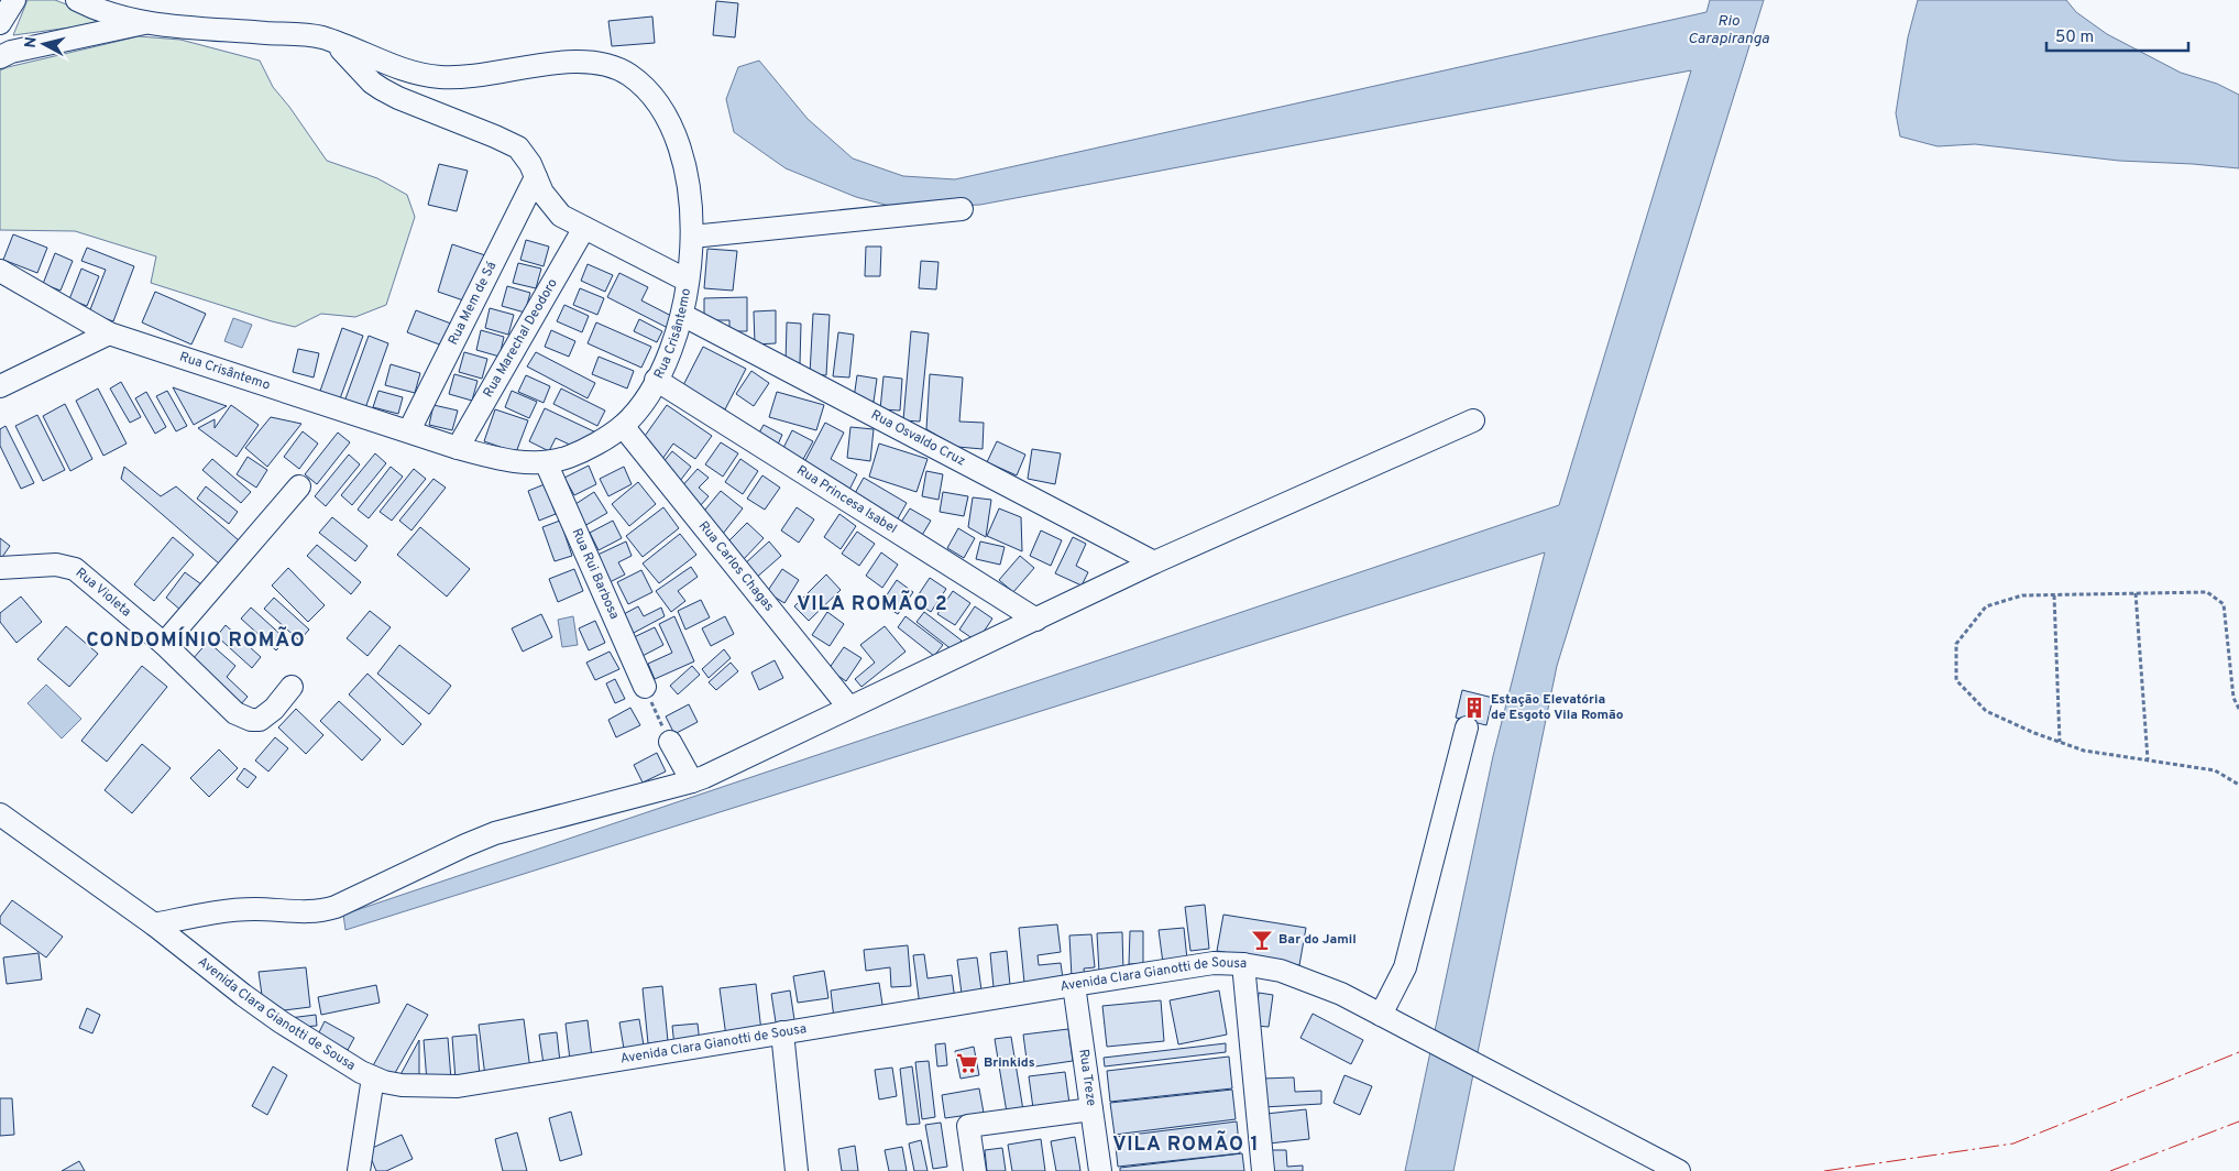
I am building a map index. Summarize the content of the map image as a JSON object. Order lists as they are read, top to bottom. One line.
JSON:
{"streets":{"street":["Rua Mem de Sá","Rua Crisântemo","Rua Marechal Deodoro","Rua Osvaldo Cruz","Rua Princesa Isabel","Rua Carlos Chagas","Rua Rui Barbosa","Rua Violeta","Avenida Clara Gianotti de Sousa","Rua Treze"]},"crossings":[["Rua Mem de Sá","Rua Crisântemo"],["Rua Crisântemo","Rua Marechal Deodoro"],["Rua Crisântemo","Rua Osvaldo Cruz"],["Rua Crisântemo","Rua Princesa Isabel"],["Rua Crisântemo","Rua Carlos Chagas"],["Rua Crisântemo","Rua Rui Barbosa"],["Avenida Clara Gianotti de Sousa","Rua Treze"]],"districts":["VILA ROMÃO 2","CONDOMÍNIO ROMÃO","VILA ROMÃO 1"],"water":["Rio Carapiranga"],"places":{"building":["Estação Elevatória de Esgoto Vila Romão"],"bar":["Bar do Jamil"],"supermarket":["Brinkids"]},"scale_bar":"50 m","north":"left"}
